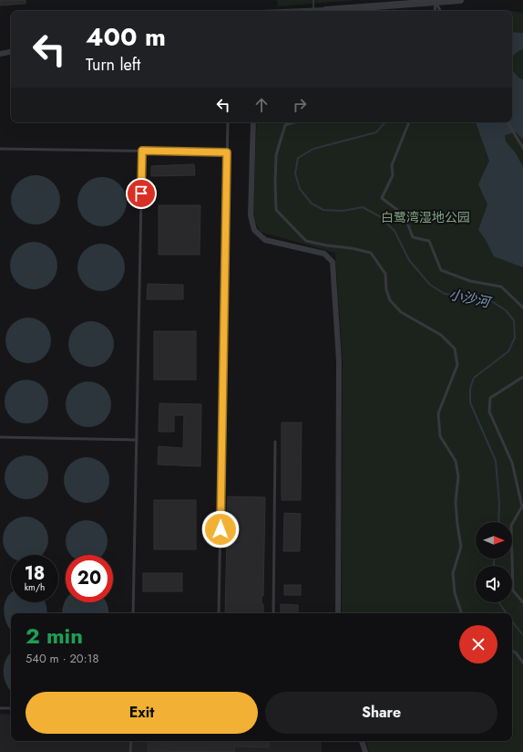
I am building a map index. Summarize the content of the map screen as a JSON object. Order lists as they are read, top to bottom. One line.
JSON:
{"water":["小沙河"],"parks":["白鹭湾湿地公园"],"north":"right","page":{"turn":["400 m","Turn left"],"speed":"18 km/h","limit":"20","heading":["2 min","540 m · 20:18"],"buttons":["Exit","Share"]}}
